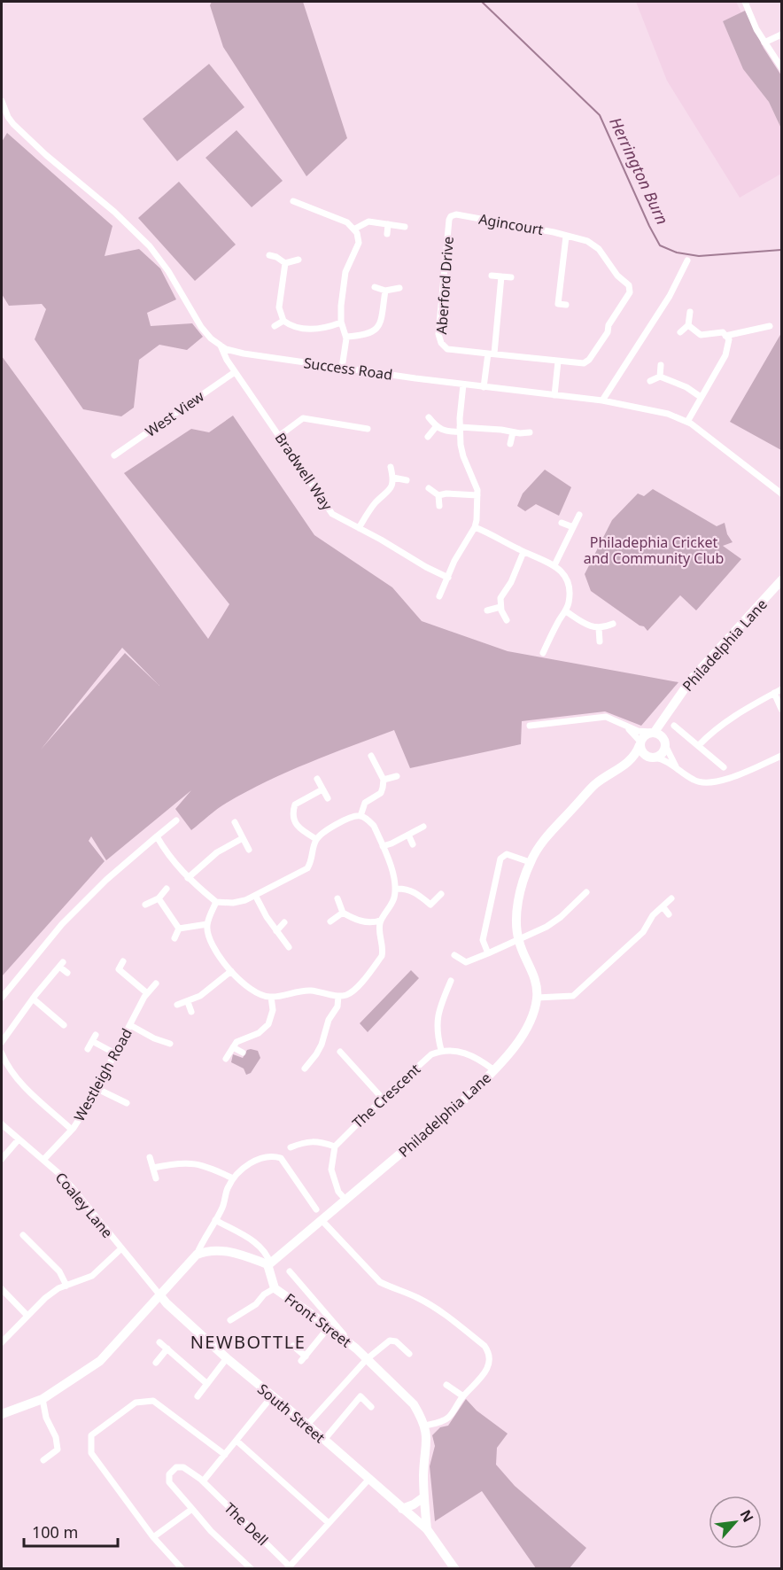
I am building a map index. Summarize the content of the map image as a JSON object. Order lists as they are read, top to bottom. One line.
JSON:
{"streets":{"main road":["Philadelphia Lane","Front Street","South Street"],"street":["Agincourt","Aberford Drive","Success Road","West View","Bradwell Way","Westleigh Road","The Crescent","Coaley Lane","The Dell"]},"crossings":[["Agincourt","Aberford Drive"],["Success Road","Bradwell Way"],["West View","Bradwell Way"],["Philadelphia Lane","Front Street"],["Westleigh Road","Coaley Lane"],["Coaley Lane","South Street"]],"districts":["NEWBOTTLE"],"water":["Herrington Burn"],"parks":["Philadephia Cricket and Community Club"],"scale_bar":"100 m","north":"top right"}
